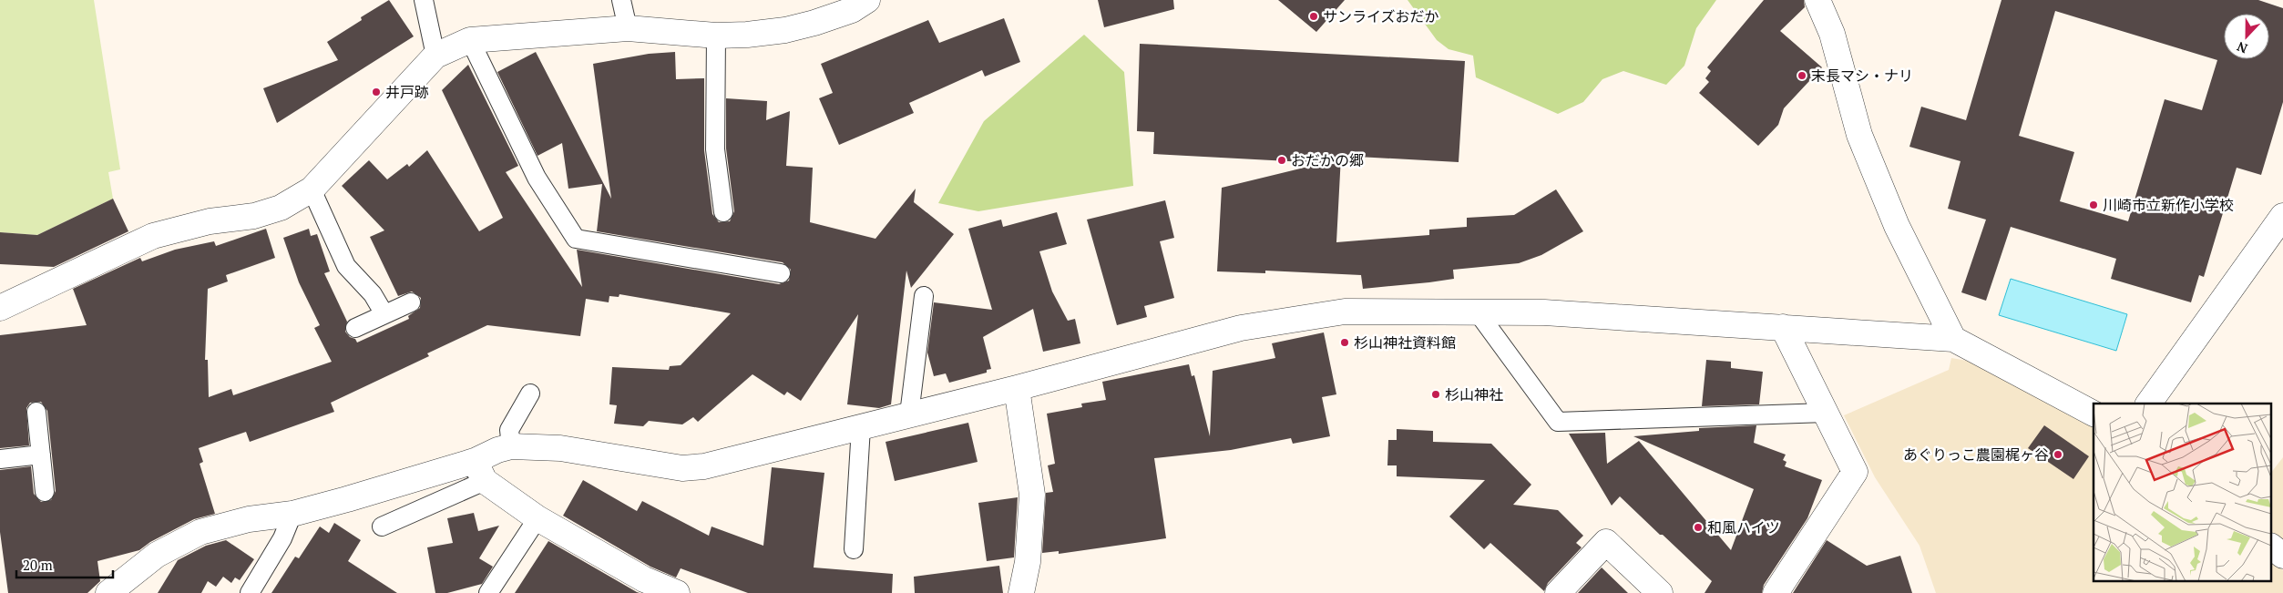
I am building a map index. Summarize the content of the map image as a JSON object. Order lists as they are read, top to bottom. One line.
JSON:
{"places":["サンライズおだか","末長マシ・ナリ","井戸跡","おだかの郷","川崎市立新作小学校","杉山神社資料館","杉山神社","あぐりっこ農園梶ヶ谷","和風ハイツ"],"scale_bar":"20 m","north":"bottom"}
